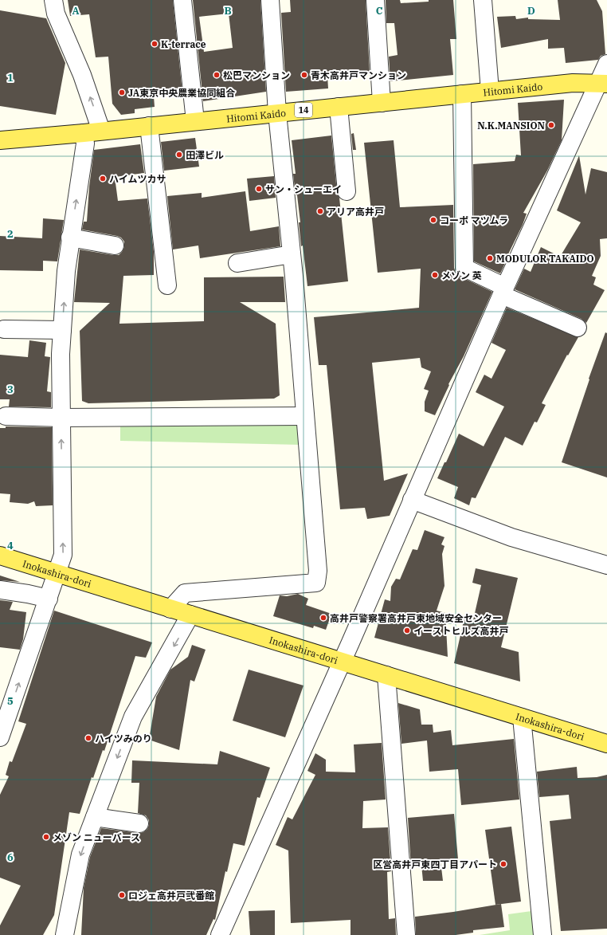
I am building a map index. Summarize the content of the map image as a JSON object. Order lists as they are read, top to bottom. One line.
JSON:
{"streets":{"main road":["Hitomi Kaido","14","Inokashira-dori"]},"places":["K-terrace","松巴マンション","青木高井戸マンション","JA東京中央農業協同組合","N.K.MANSION","田澤ビル","ハイムツカサ","サン・シューエイ","アリア高井戸","コーポ マツムラ","MODULOR TAKAIDO","メゾン 英","高井戸警察署高井戸東地域安全センター","イーストヒルズ高井戸","ハイツみのり","メゾン ニューバース","区営高井戸東四丁目アパート","ロジェ高井戸弐番館"],"grid":{"columns":["A","B","C","D"],"rows":["1","2","3","4","5","6"]}}
